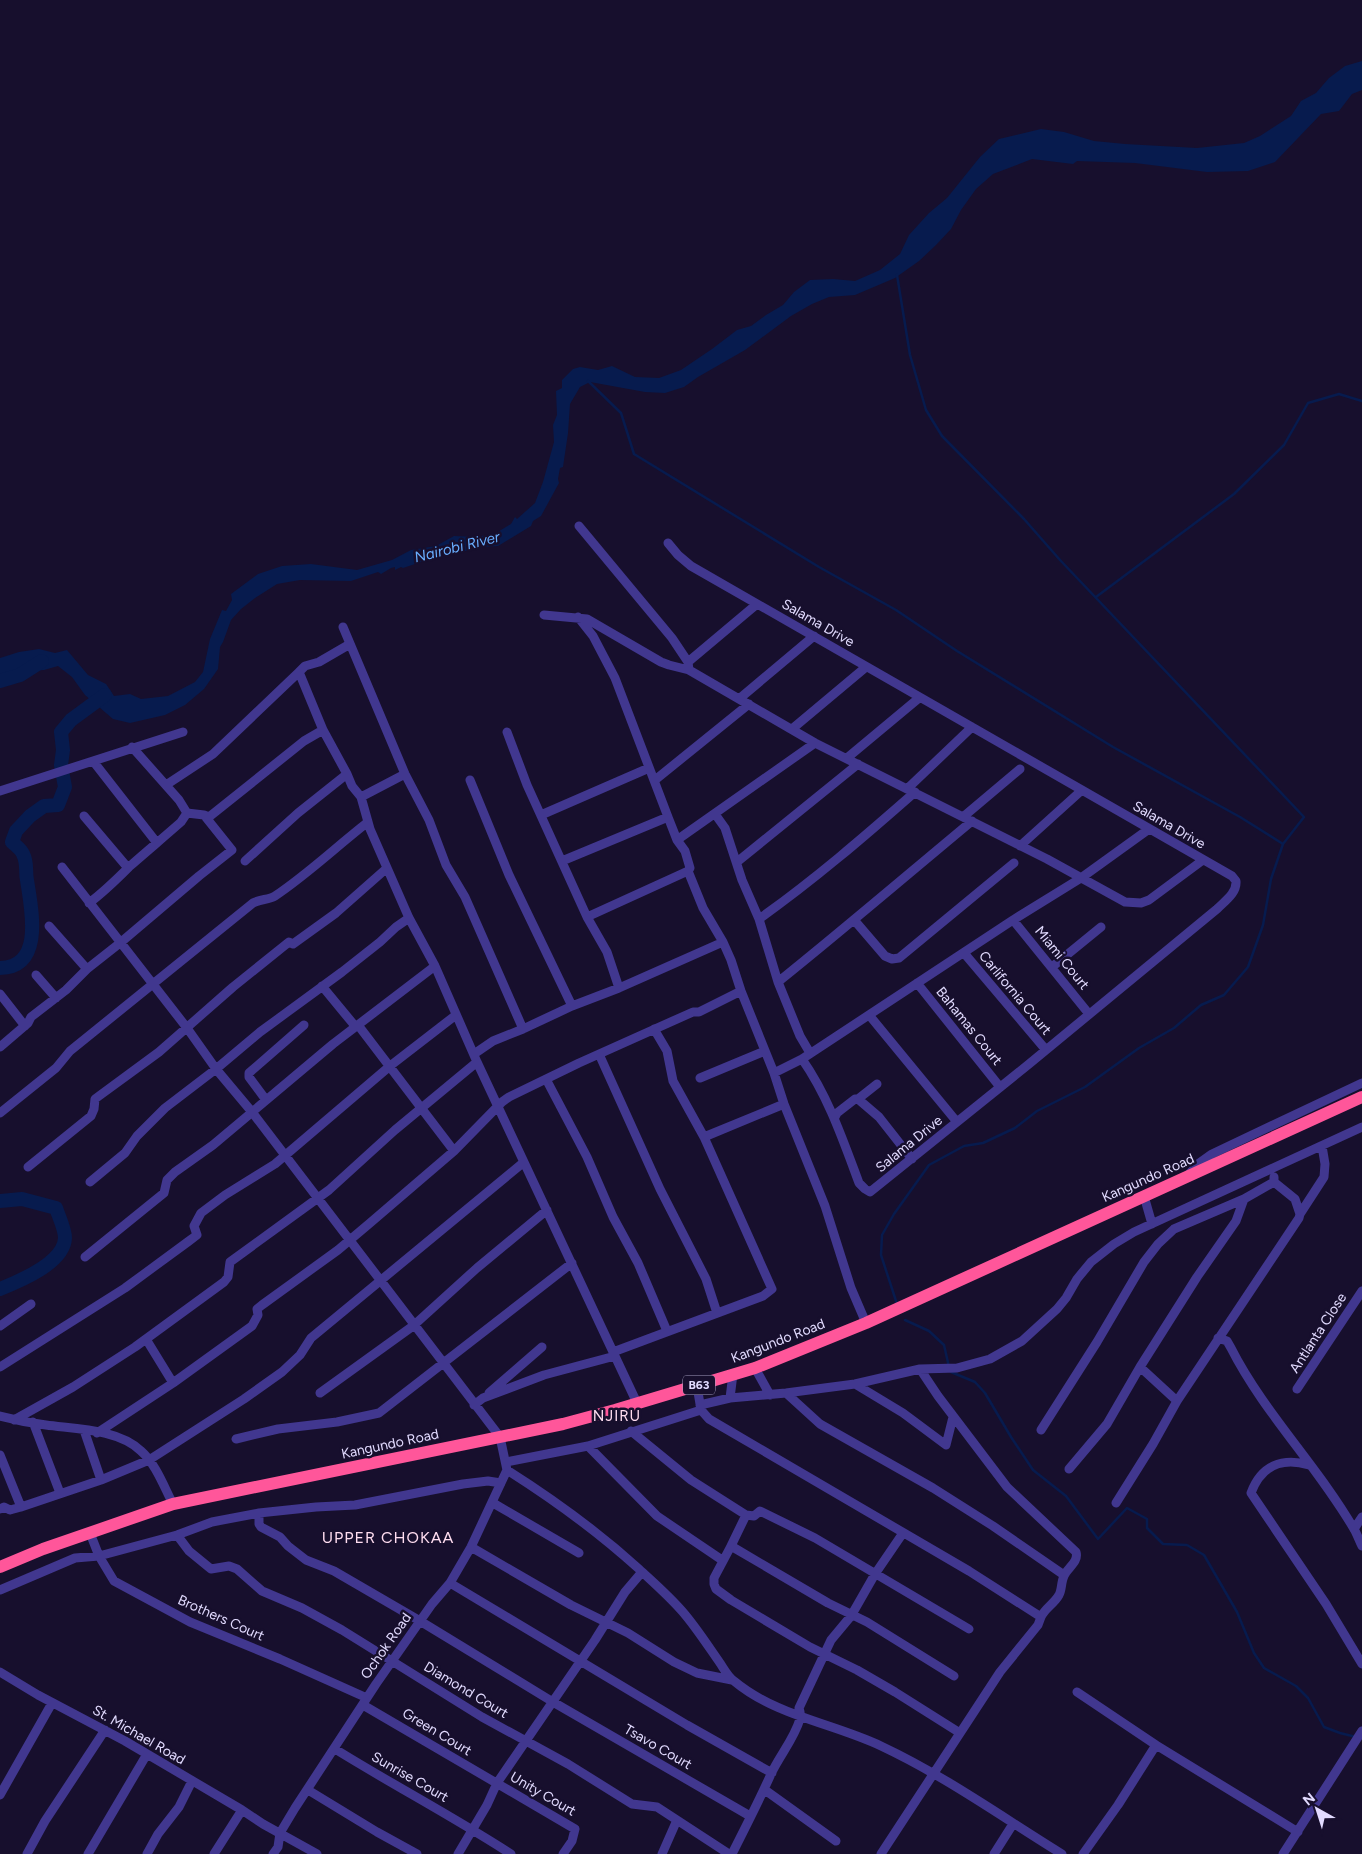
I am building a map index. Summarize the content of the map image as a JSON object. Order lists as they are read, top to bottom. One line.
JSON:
{"streets":{"highway":["Kangundo Road","B63"],"street":["Salama Drive","Miami Court","Carlifornia Court","Bahamas Court","Antlanta Close","Brothers Court","Ochok Road","Diamond Court","Green Court","St. Michael Road","Tsavo Court","Sunrise Court","Unity Court"]},"crossings":[["Salama Drive","Miami Court"],["Salama Drive","Carlifornia Court"],["Salama Drive","Bahamas Court"],["Kangundo Road","Brothers Court"],["Brothers Court","Ochok Road"],["Brothers Court","Green Court"],["Ochok Road","Diamond Court"],["Ochok Road","Green Court"],["Ochok Road","St. Michael Road"],["Ochok Road","Tsavo Court"],["Ochok Road","Sunrise Court"],["Green Court","Unity Court"]],"districts":["NJIRU","UPPER CHOKAA"],"water":["Nairobi River"],"north":"top left"}
